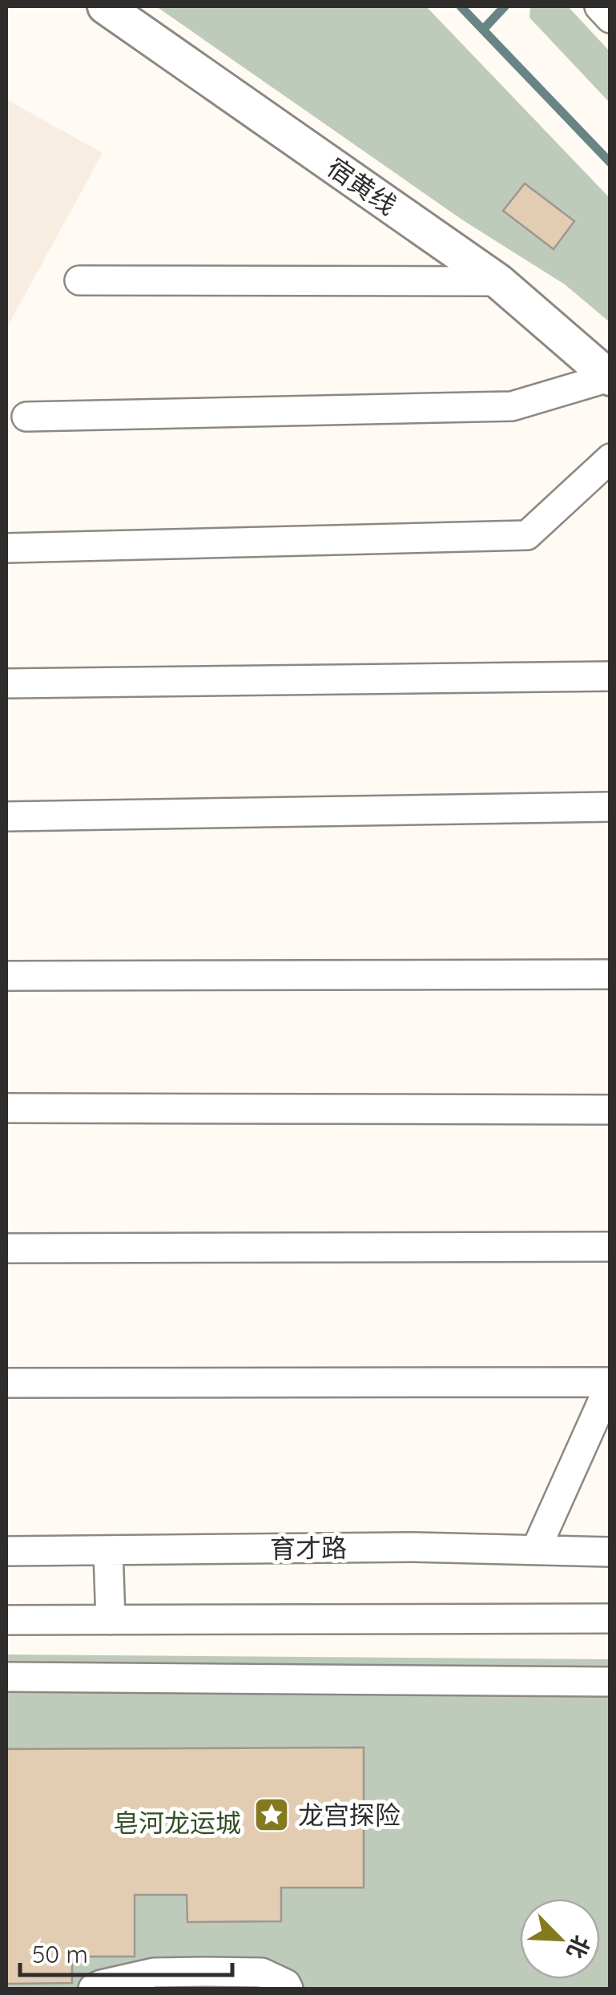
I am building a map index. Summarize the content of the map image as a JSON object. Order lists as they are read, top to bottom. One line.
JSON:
{"streets":{"main road":["宿黄线"],"street":["育才路"]},"parks":["皂河龙运城"],"places":{"place":["龙宫探险"]},"scale_bar":"50 m","north":"bottom right"}
